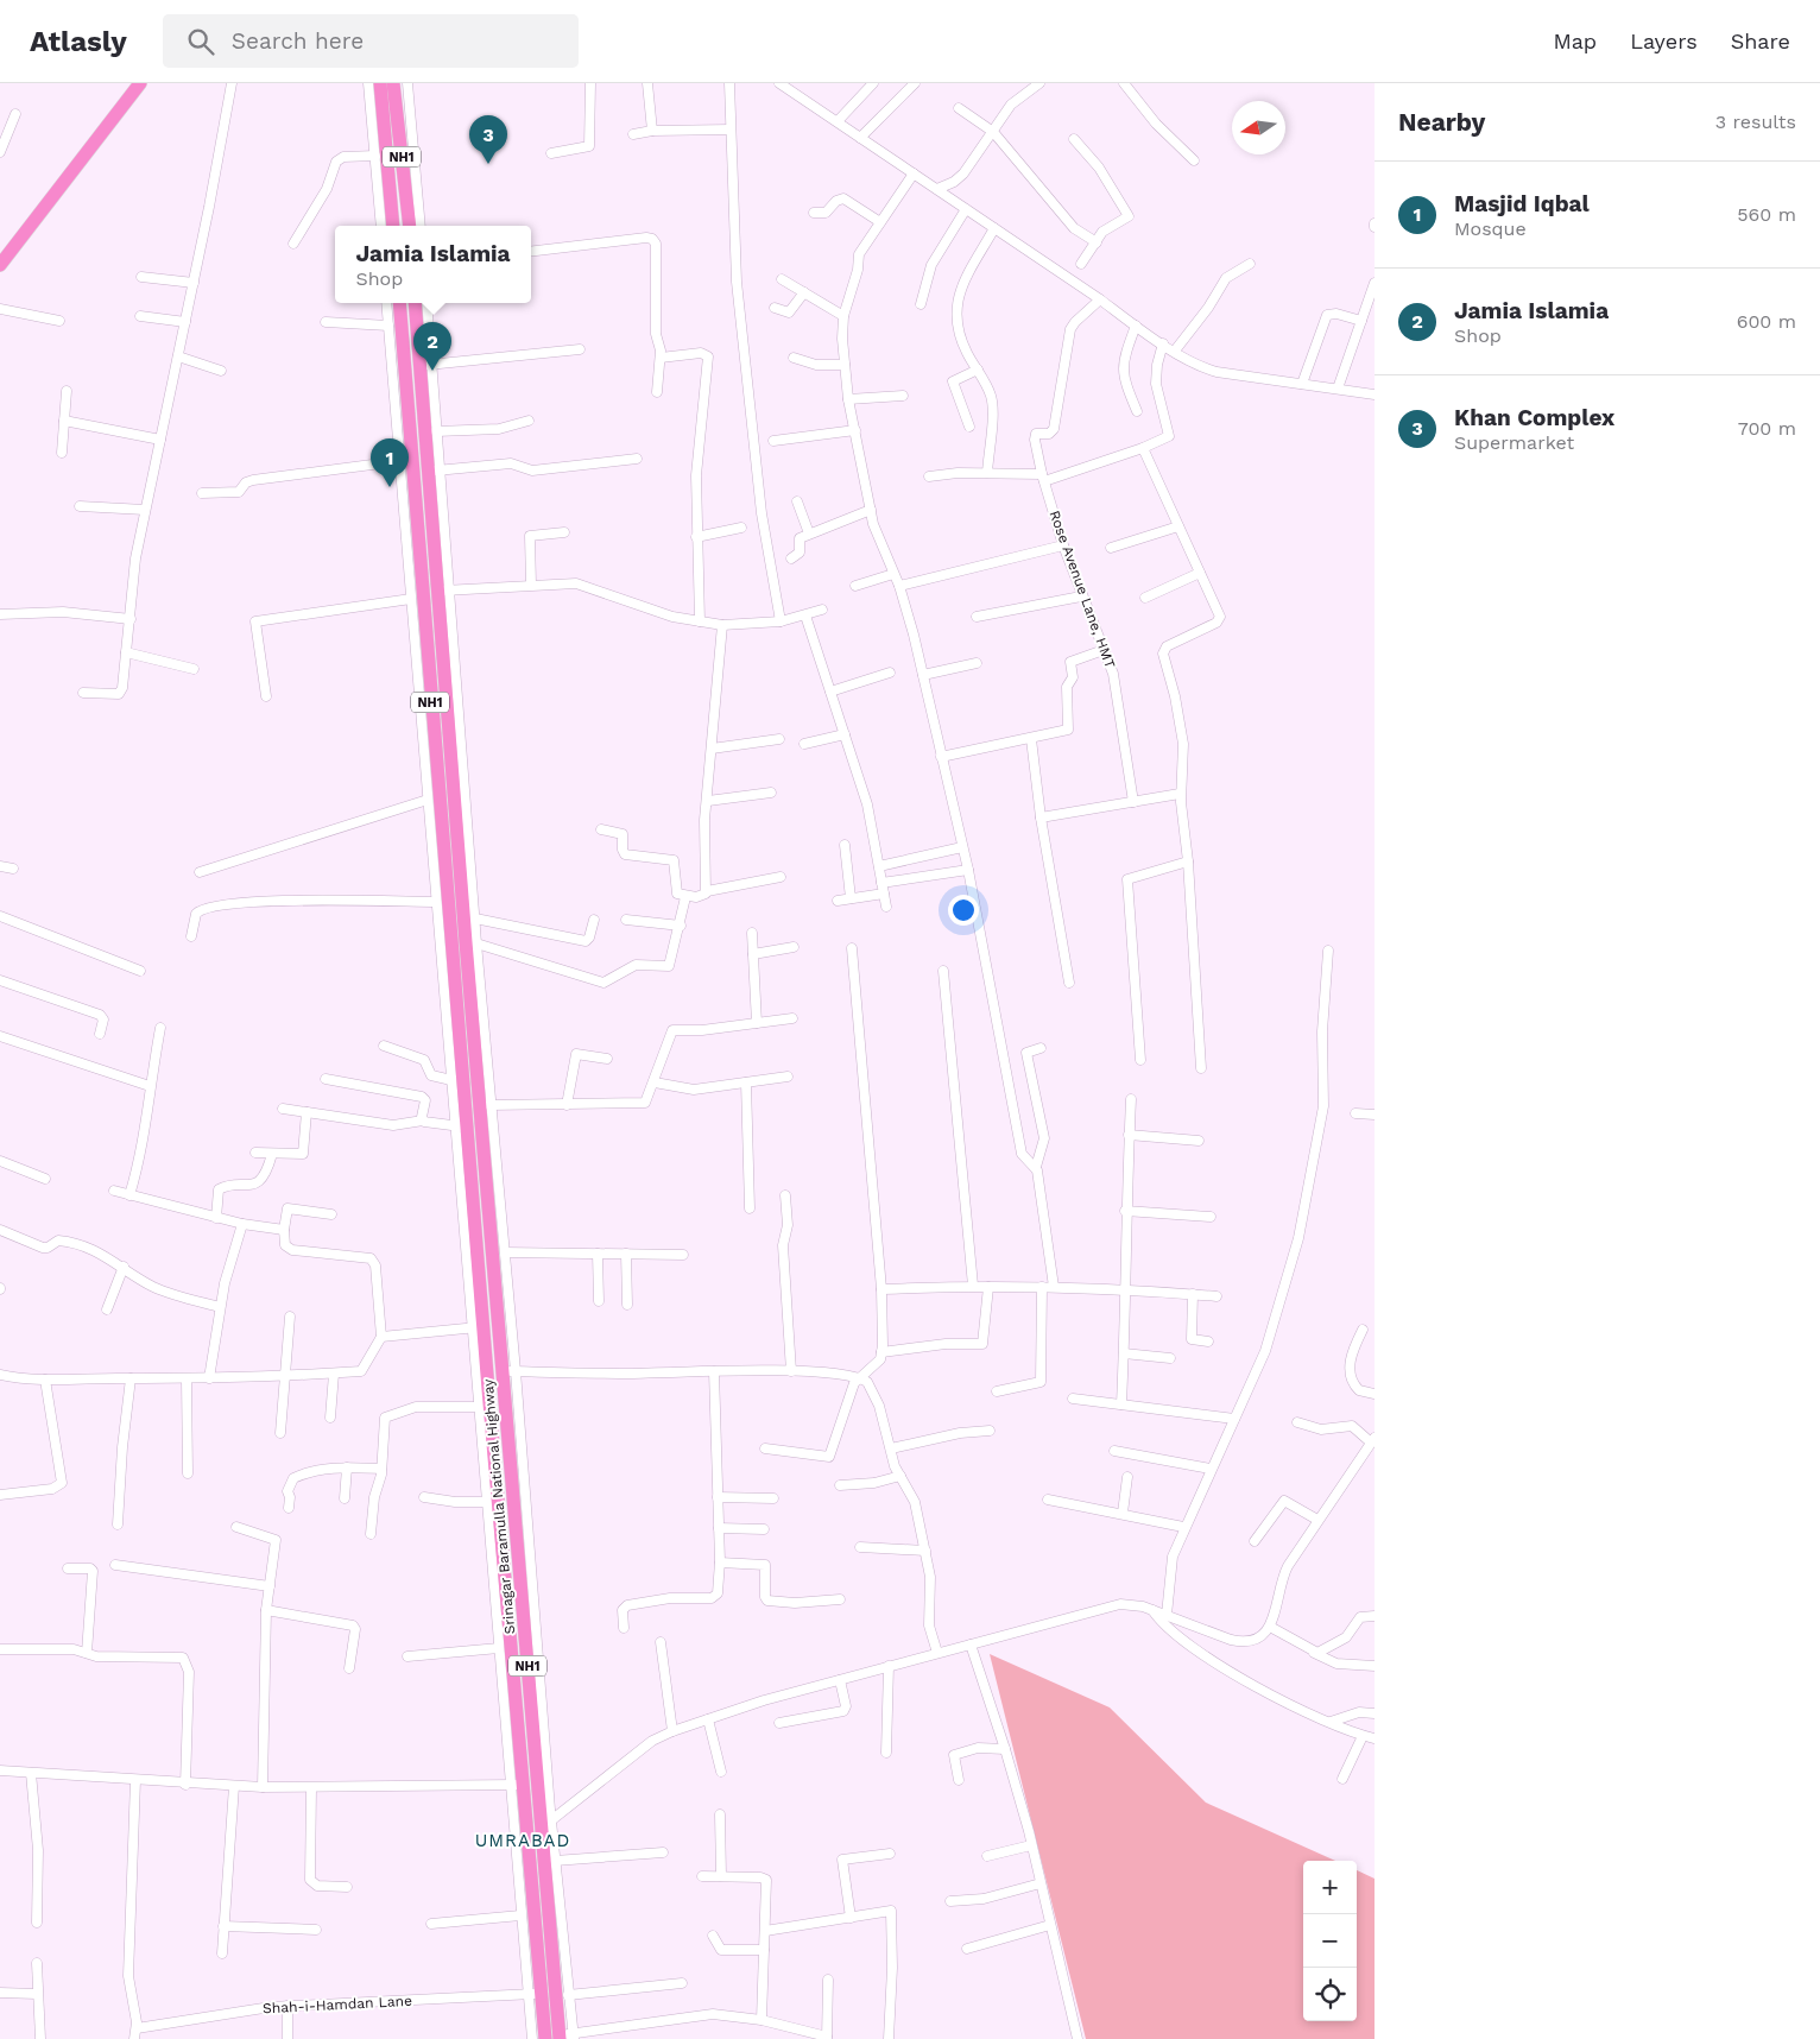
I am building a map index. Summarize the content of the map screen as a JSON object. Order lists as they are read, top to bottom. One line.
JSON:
{"streets":{"highway":["NH1","Srinagar Baramulla National Highway"],"street":["Rose Avenue Lane, HMT","Shah-i-Hamdan Lane"]},"crossings":[["NH1","Srinagar Baramulla National Highway"],["NH1","Shah-i-Hamdan Lane"]],"districts":["UMRABAD"],"north":"left","page":{"header":"Atlasly","search":"Search here","nav":["Map","Layers","Share"],"heading":["Nearby","3 results"],"pins":["3","2","1"],"list":[{"mark":"1","name":"Masjid Iqbal","note":"Mosque","value":"560 m"},{"mark":"2","name":"Jamia Islamia","note":"Shop","value":"600 m"},{"mark":"3","name":"Khan Complex","note":"Supermarket","value":"700 m"}],"popup":["Jamia Islamia","Shop"],"map_buttons":["+","−"]}}
